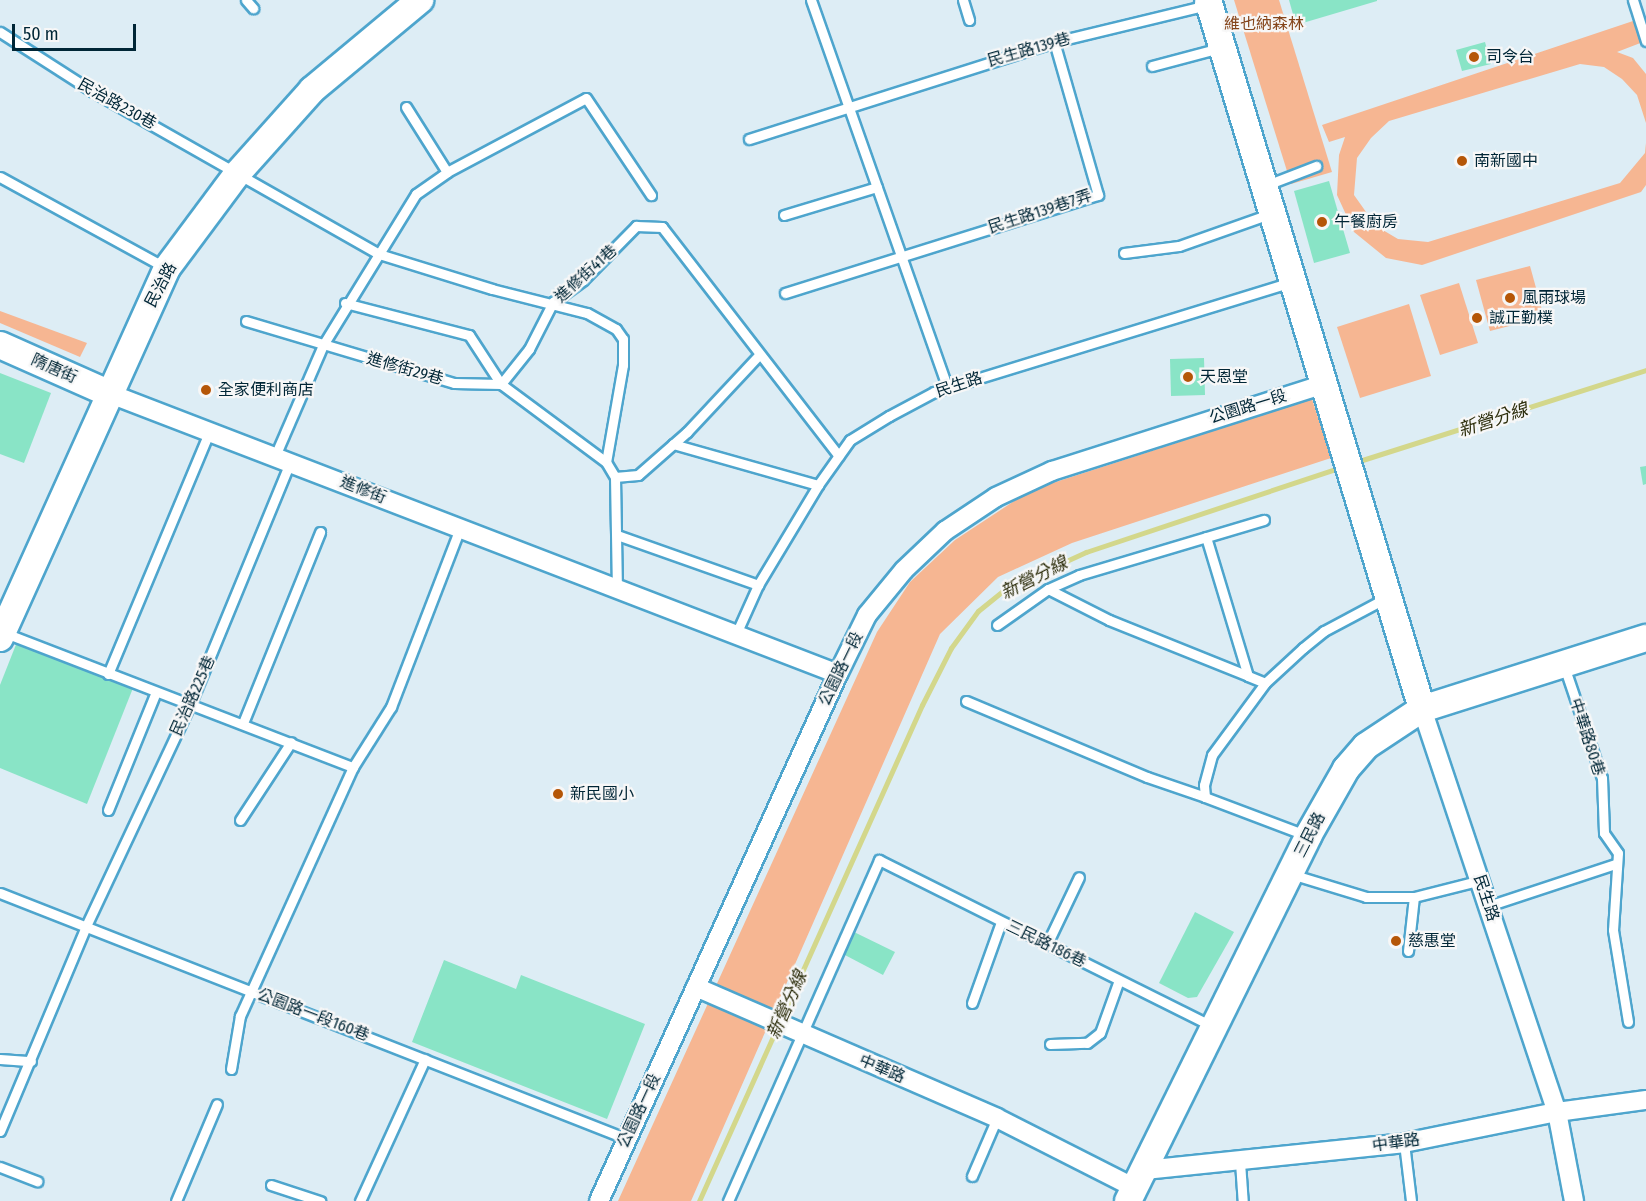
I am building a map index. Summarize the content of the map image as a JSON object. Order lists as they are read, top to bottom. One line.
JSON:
{"streets":{"street":["民治路","隋唐街","民生路","公園路一段","進修街","三民路","中華路"],"lane":["民生路139巷","民治路230巷","民生路139巷7弄","進修街41巷","進修街29巷","民治路225巷","中華路80巷","三民路186巷","公園路一段160巷"]},"crossings":[["民生路139巷","民生路139巷7弄"],["民生路139巷","民生路"],["民治路230巷","民治路"],["進修街41巷","進修街29巷"],["民治路","隋唐街"],["民治路","進修街"],["隋唐街","進修街"],["民生路","公園路一段"],["民生路","進修街"],["民生路","三民路"],["民生路","中華路"],["公園路一段","進修街"],["公園路一段","公園路一段160巷"],["公園路一段","中華路"],["進修街","民治路225巷"],["民治路225巷","公園路一段160巷"],["中華路80巷","三民路"],["三民路","三民路186巷"],["三民路","中華路"],["三民路186巷","中華路"]],"water":["新營分線"],"parks":["維也納森林"],"places":["司令台","南新國中","午餐廚房","風雨球場","誠正勤樸","天恩堂","全家便利商店","新民國小","慈惠堂"],"scale_bar":"50 m"}
